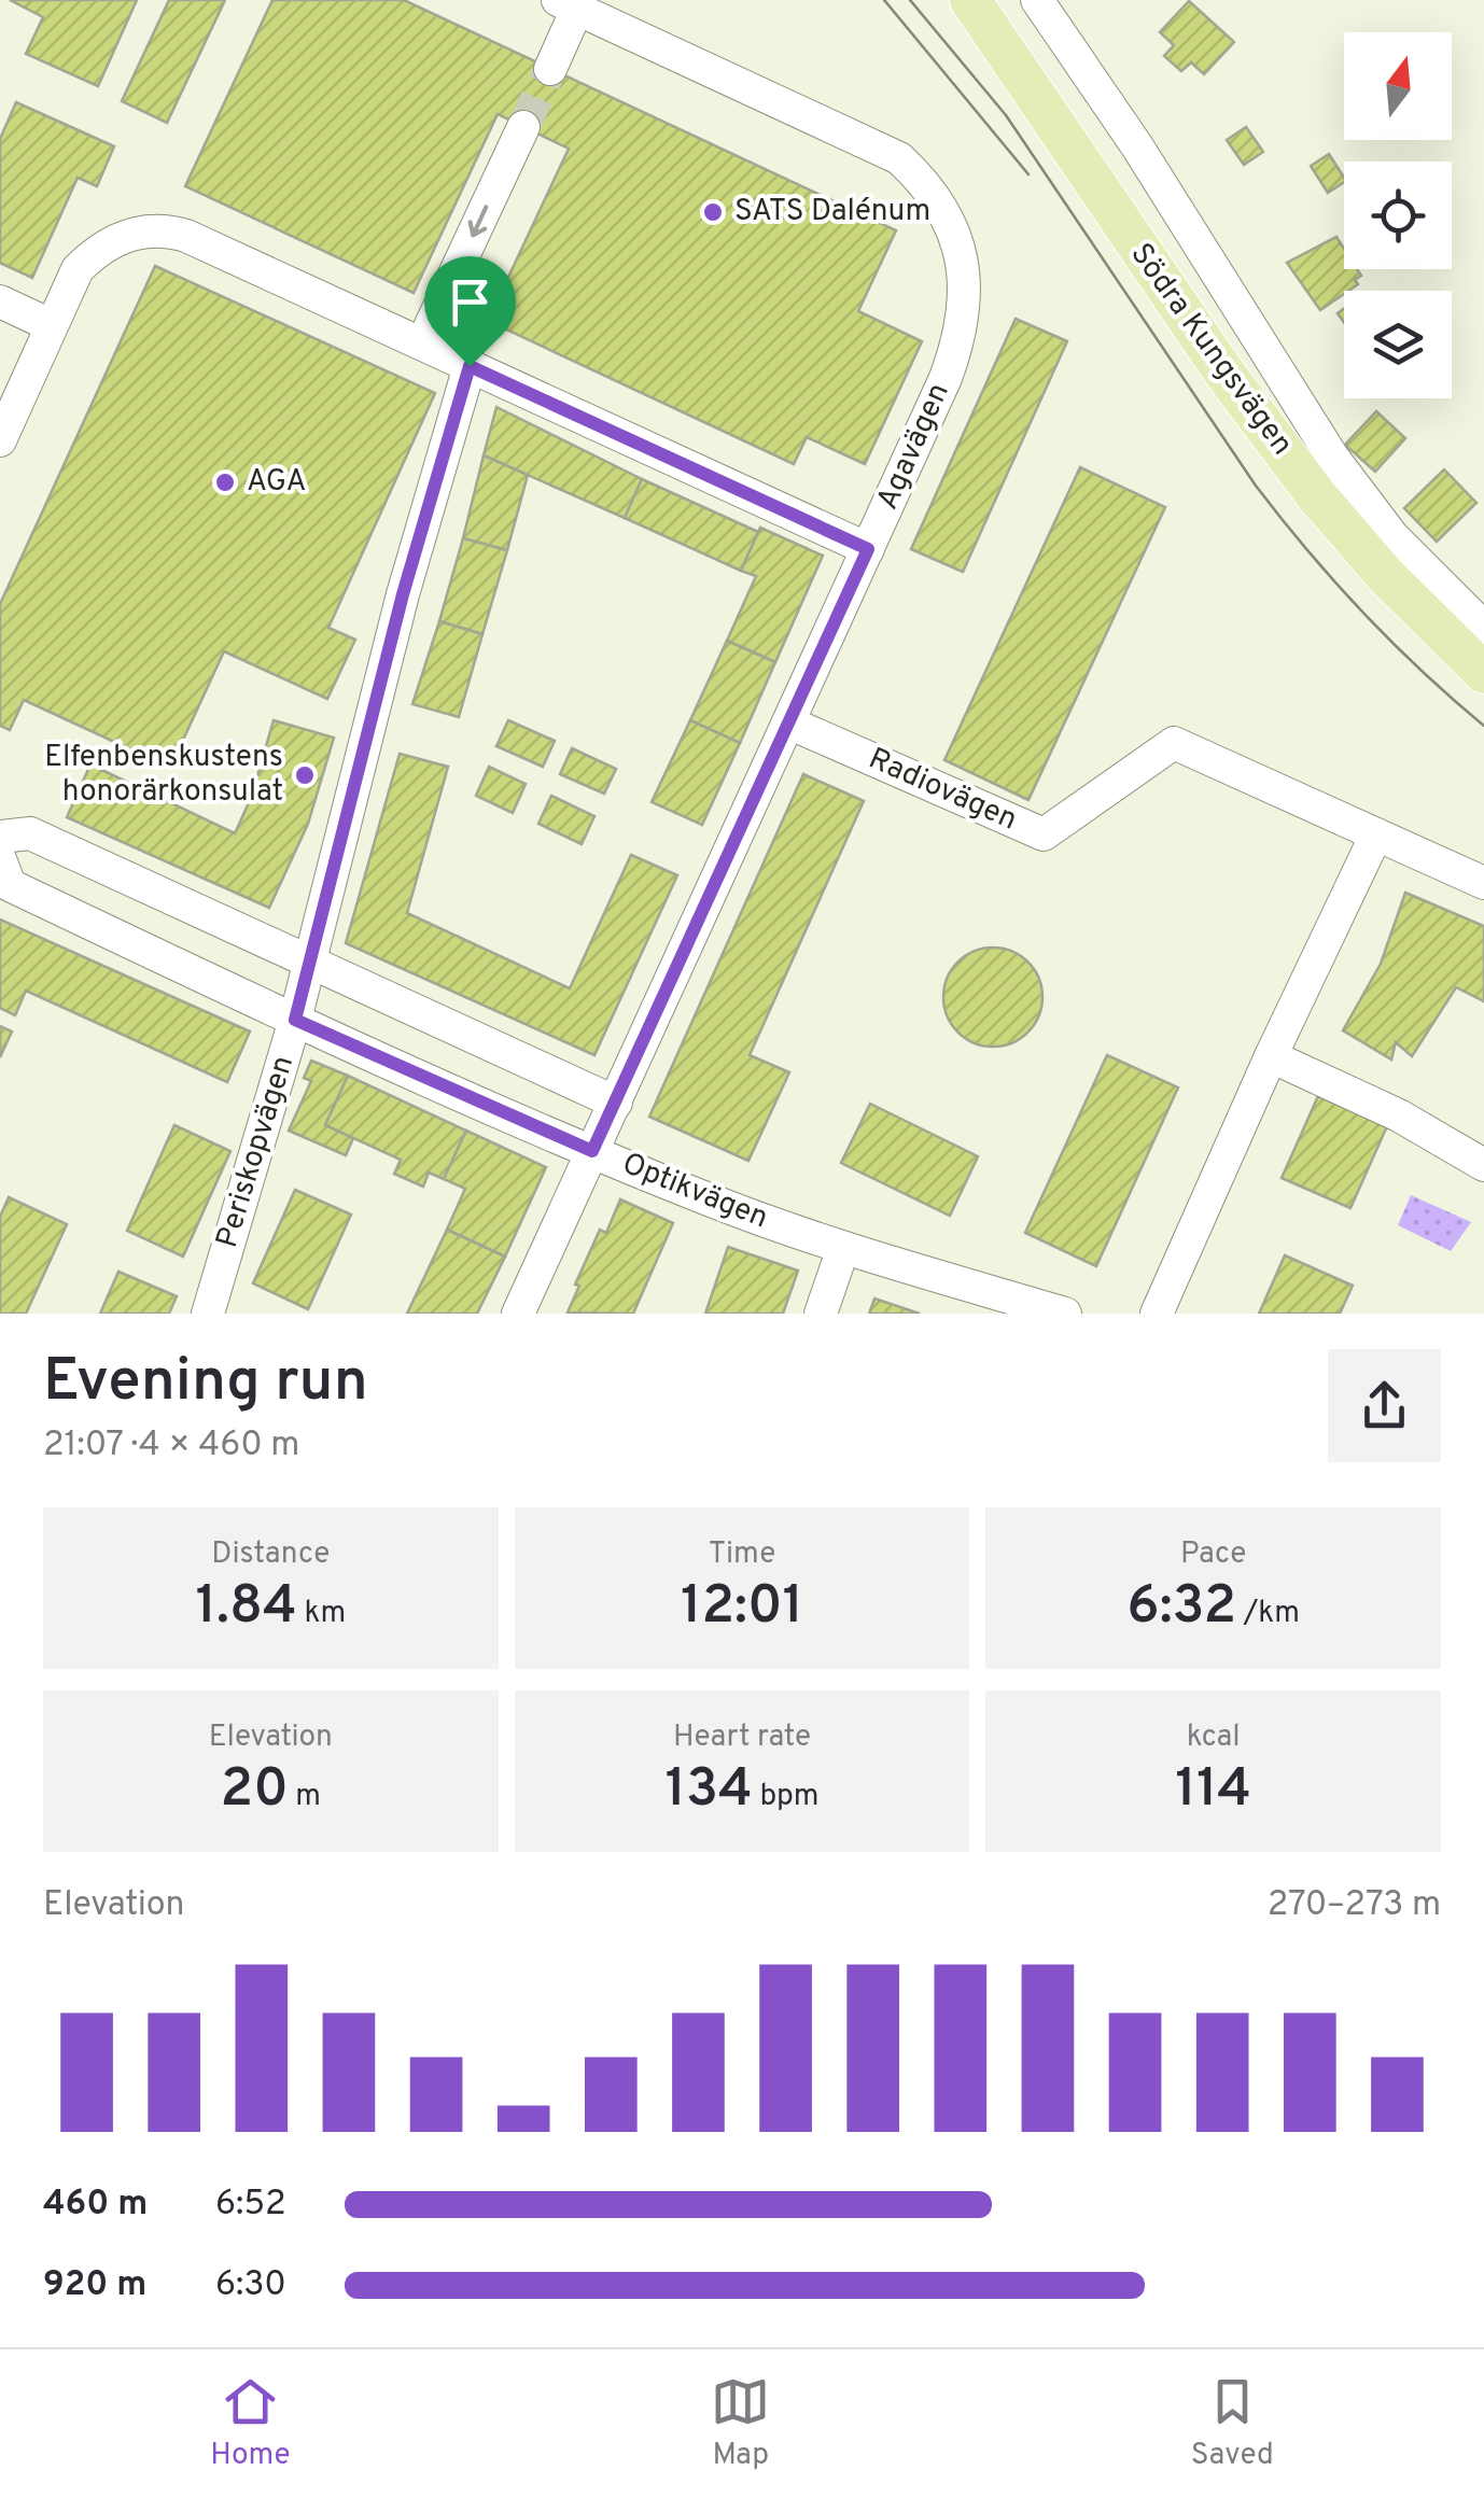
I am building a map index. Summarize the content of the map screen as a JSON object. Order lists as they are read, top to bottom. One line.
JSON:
{"streets":{"main road":["Södra Kungsvägen"],"street":["Agavägen","Radiovägen","Periskopvägen","Optikvägen"]},"crossings":[["Agavägen","Radiovägen"],["Agavägen","Optikvägen"],["Periskopvägen","Optikvägen"]],"places":["SATS Dalénum","AGA","Elfenbenskustens honorärkonsulat"],"north":"top","page":{"heading":["Evening run","21:07 · 4 × 460 m"],"stats":[["Distance","1.84 km"],["Time","12:01"],["Pace","6:32 /km"],["Elevation","20 m"],["Heart rate","134 bpm"],["kcal","114"]],"chart":["Elevation","270–273 m"],"list":[{"name":"460 m","note":"6:52"},{"name":"920 m","note":"6:30"}],"tabs":["Home","Map","Saved"]}}
